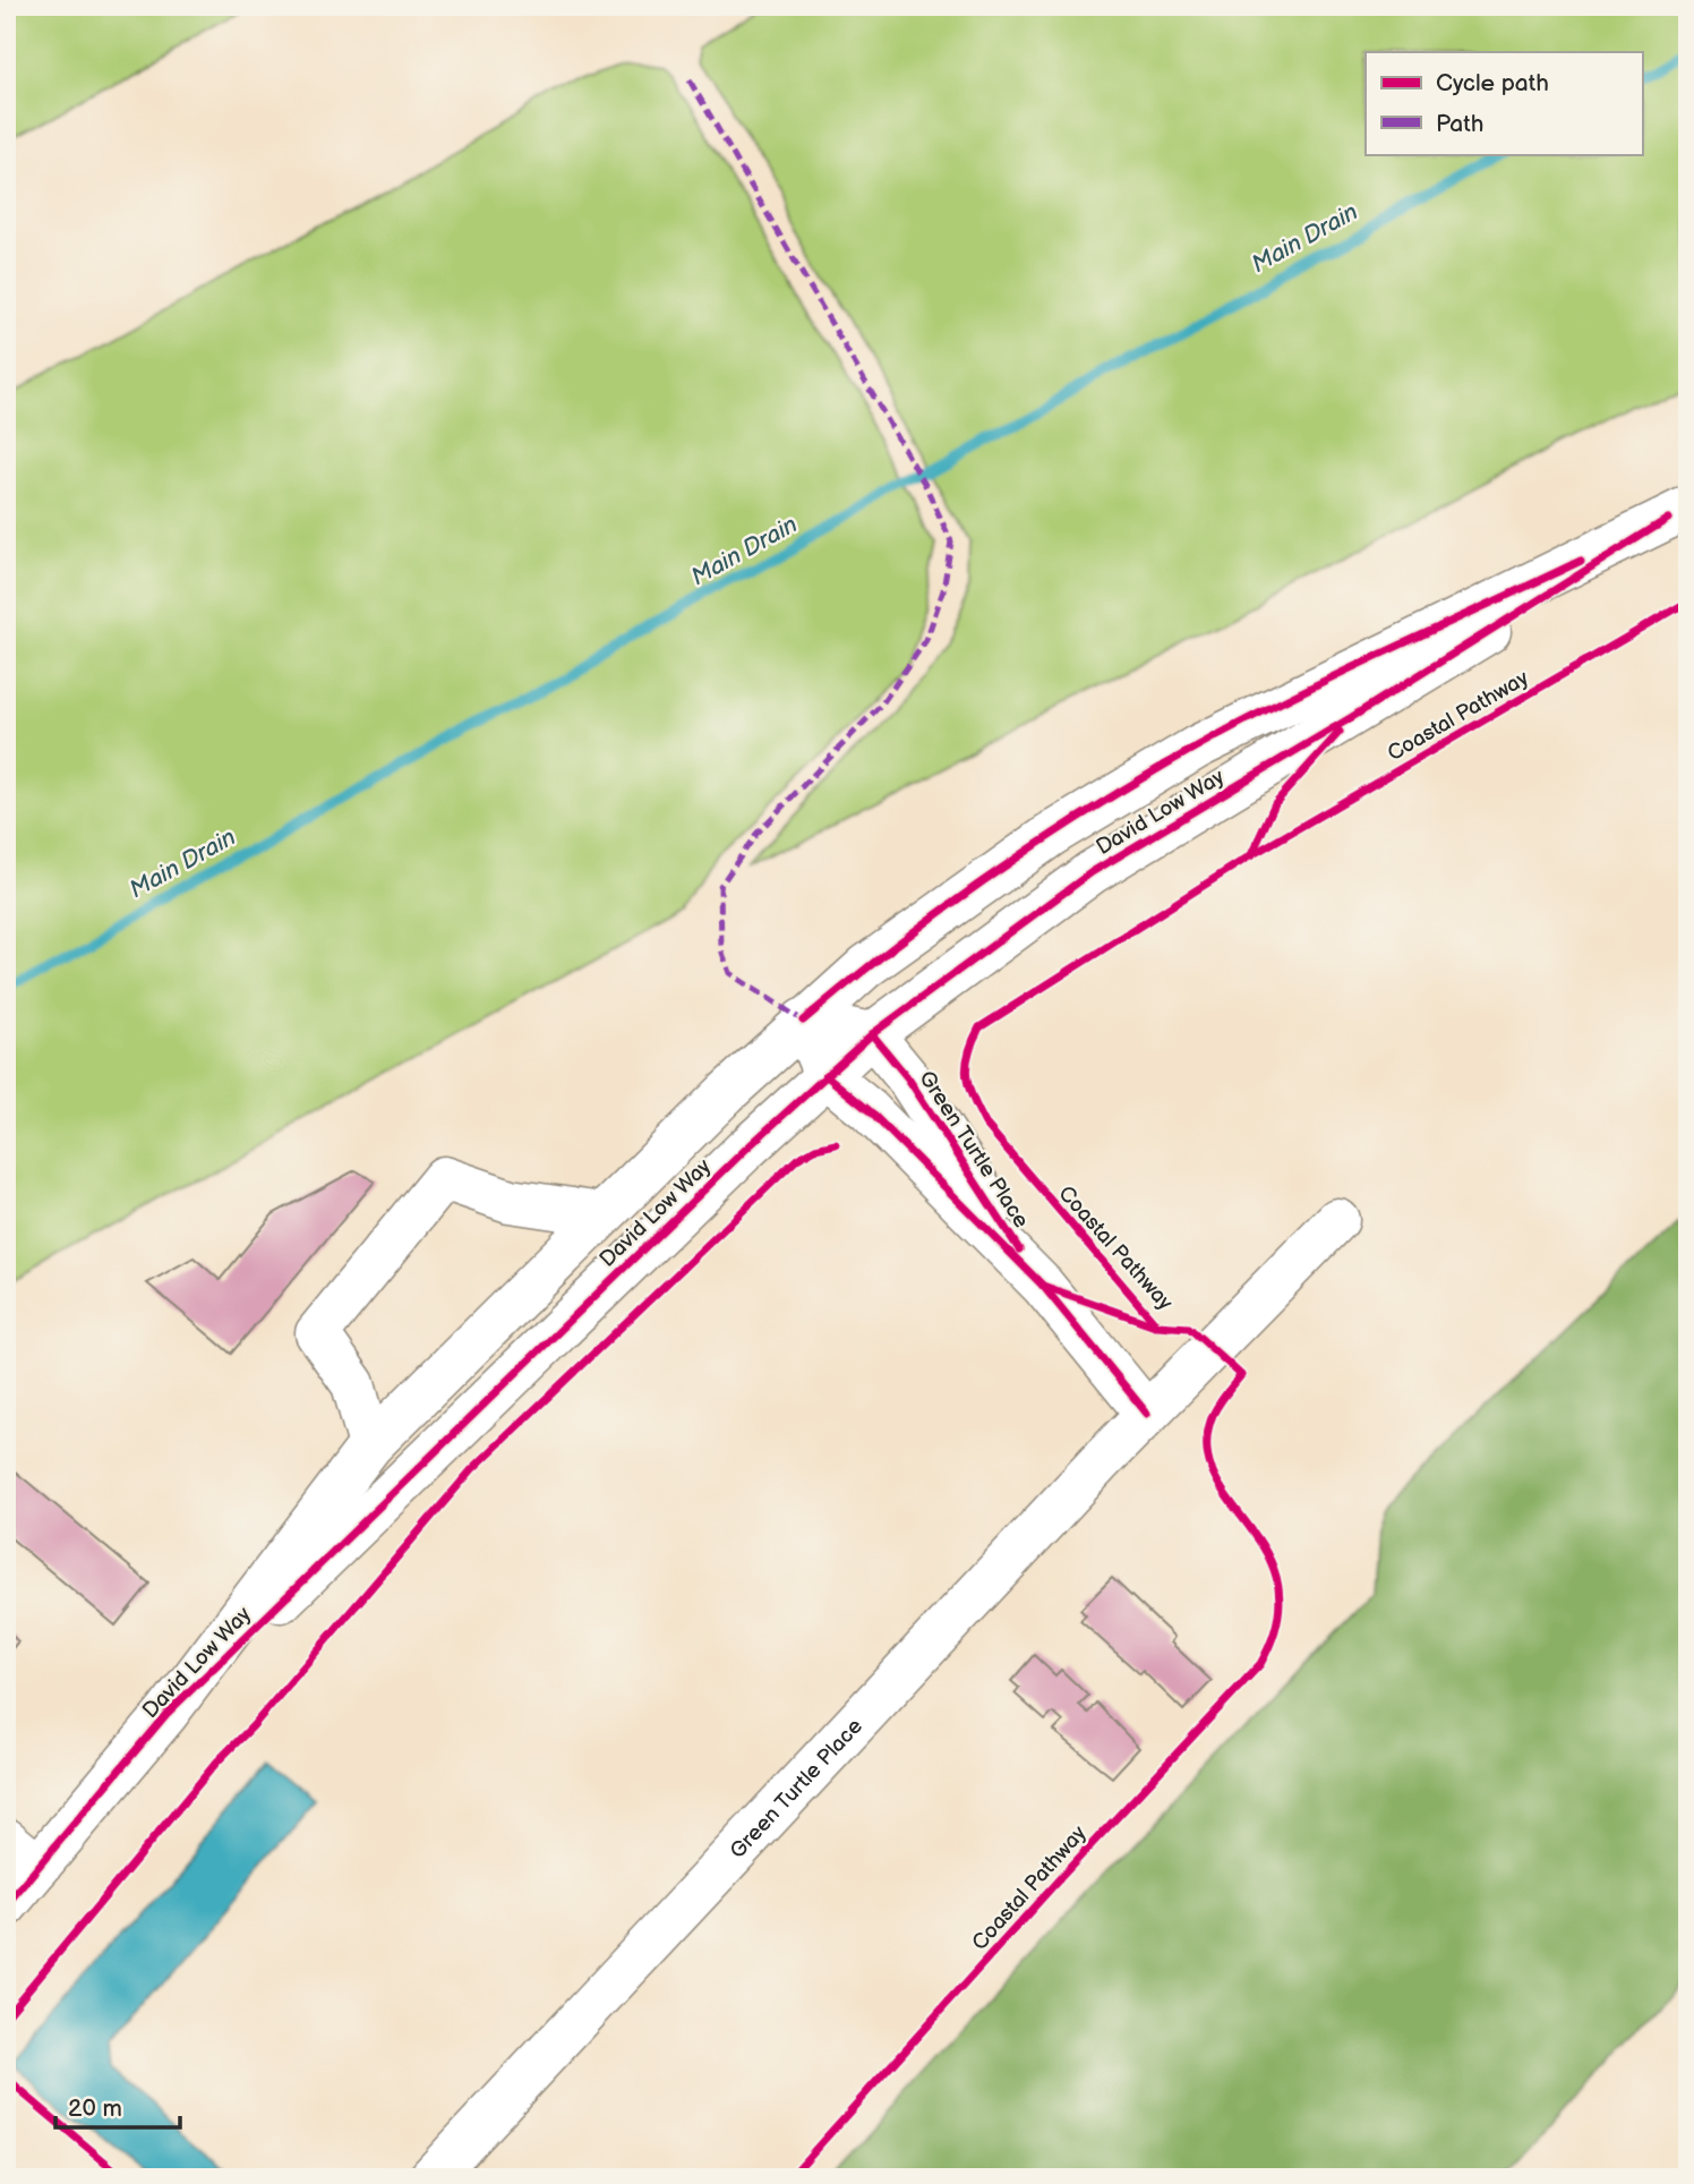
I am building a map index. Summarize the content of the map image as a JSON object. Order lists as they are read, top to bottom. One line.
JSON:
{"streets":{"main road":["David Low Way","Green Turtle Place"],"cycle path":["Coastal Pathway"]},"crossings":[["David Low Way","Green Turtle Place"]],"water":["Main Drain"],"legend":["Cycle path","Path"],"scale_bar":"20 m"}
